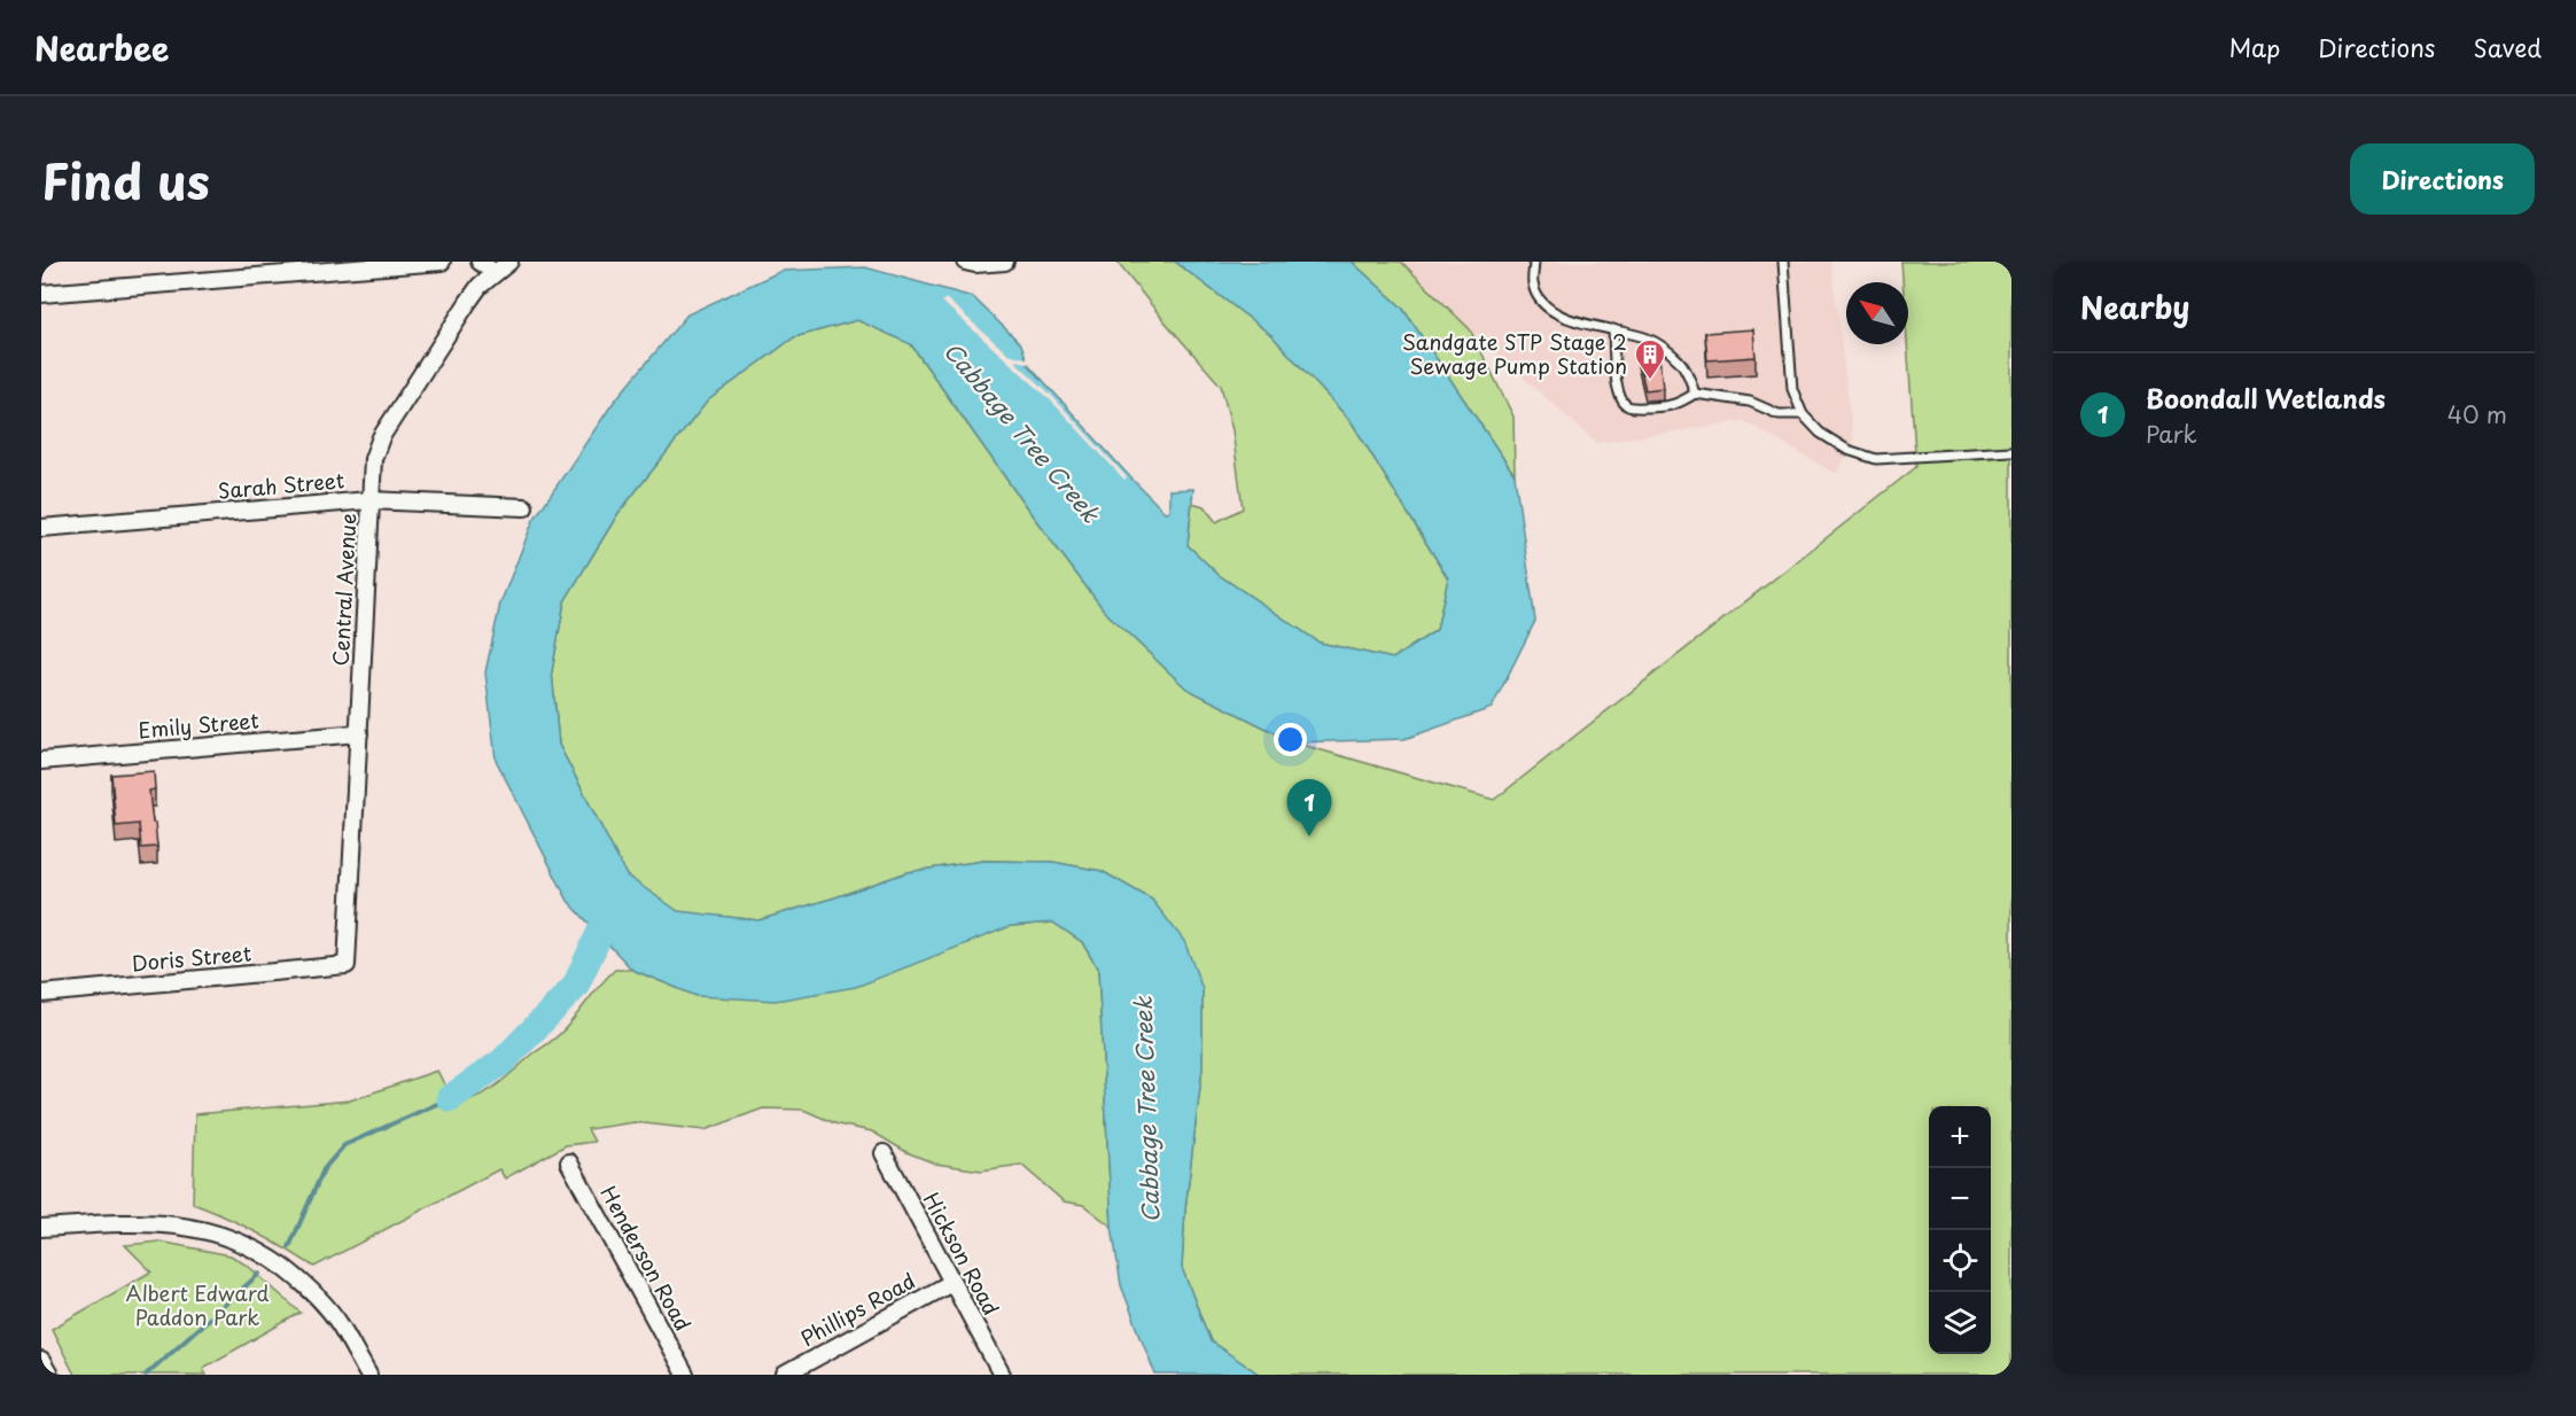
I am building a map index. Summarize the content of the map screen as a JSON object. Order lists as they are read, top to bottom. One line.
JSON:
{"streets":{"street":["Sarah Street","Central Avenue","Emily Street","Doris Street","Hickson Road","Henderson Road","Phillips Road"]},"crossings":[["Sarah Street","Central Avenue"],["Central Avenue","Emily Street"],["Central Avenue","Doris Street"],["Hickson Road","Phillips Road"]],"water":["Cabbage Tree Creek"],"parks":["Albert Edward Paddon Park"],"places":{"building":["Sandgate STP Stage 2 Sewage Pump Station"]},"north":"top left","page":{"header":"Nearbee","nav":["Map","Directions","Saved"],"title":"Find us","buttons":"Directions","heading":"Nearby","list":[{"mark":"1","name":"Boondall Wetlands","note":"Park","value":"40 m"}],"pins":"1","map_buttons":["+","−"]}}
